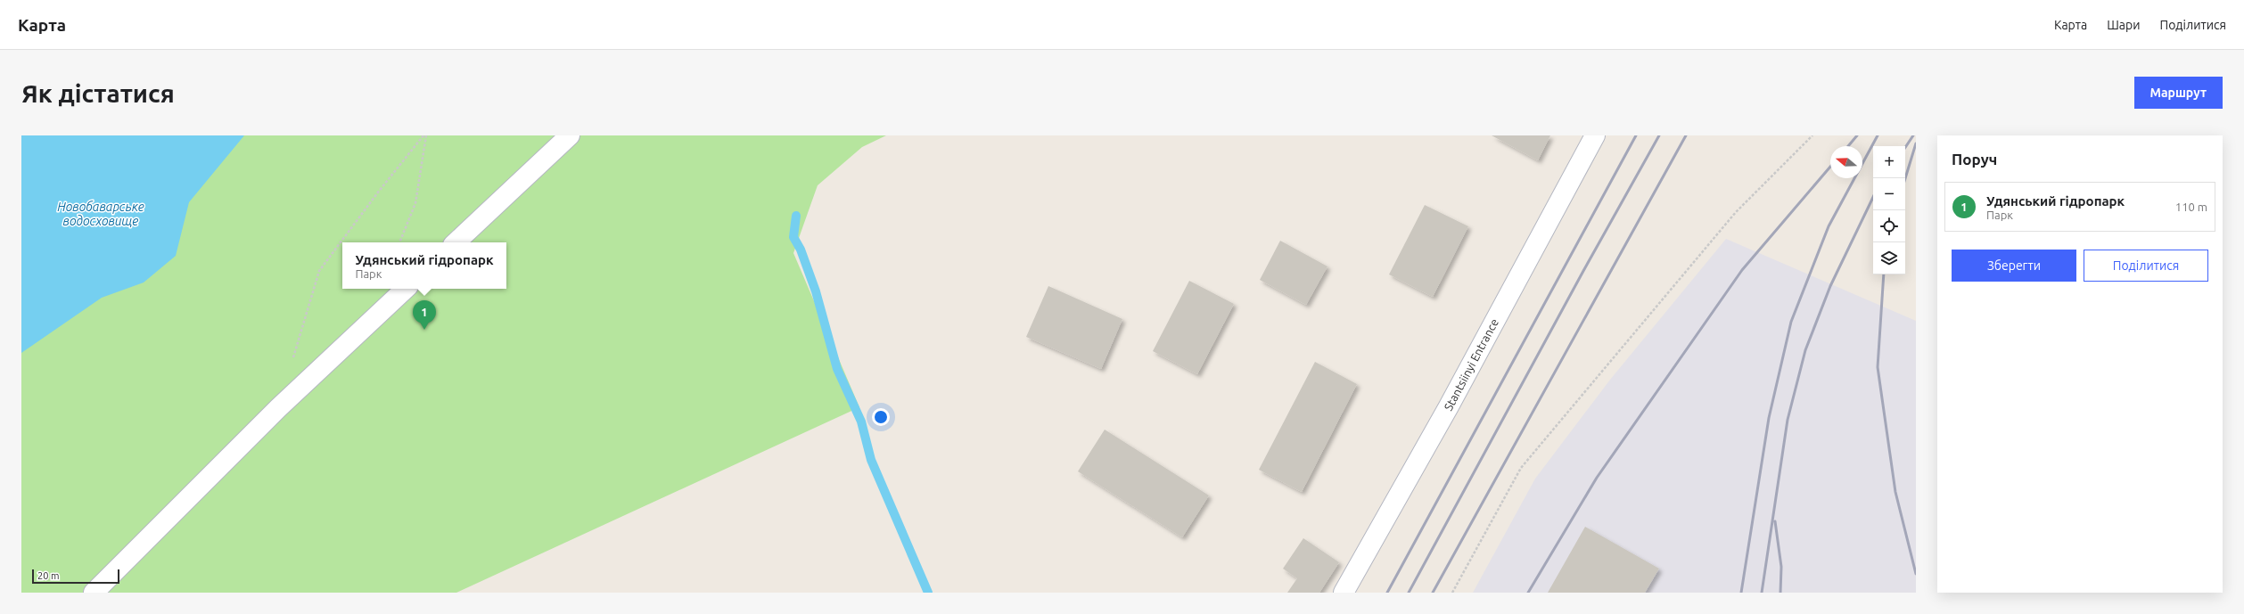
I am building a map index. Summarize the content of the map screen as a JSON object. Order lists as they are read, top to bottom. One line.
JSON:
{"streets":{"street":["Stantsiinyi Entrance"]},"water":["Новобаварське водосховище"],"scale_bar":"20 m","north":"left","page":{"header":"Карта","nav":["Карта","Шари","Поділитися"],"buttons":["Маршрут",["Зберегти","Поділитися"]],"title":"Як дістатися","heading":"Поруч","map_buttons":["+","−"],"list":[{"mark":"1","name":"Удянський гідропарк","note":"Парк","value":"110 m"}],"popup":["Удянський гідропарк","Парк"],"pins":"1","scale":"20 m"}}
